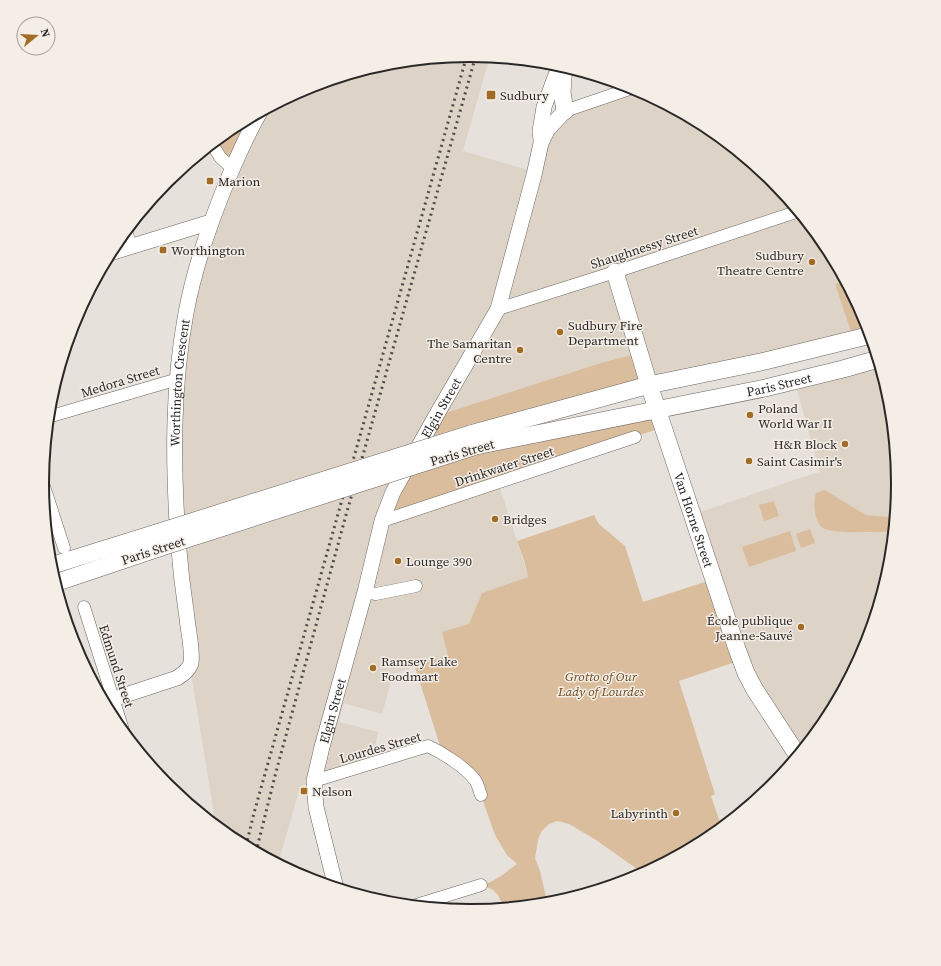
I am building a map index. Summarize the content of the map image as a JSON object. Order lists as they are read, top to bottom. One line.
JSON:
{"streets":{"main road":["Paris Street","Van Horne Street"],"street":["Shaughnessy Street","Medora Street","Worthington Crescent","Elgin Street","Drinkwater Street","Edmund Street","Lourdes Street"]},"crossings":[["Shaughnessy Street","Elgin Street"],["Shaughnessy Street","Van Horne Street"],["Medora Street","Worthington Crescent"],["Paris Street","Van Horne Street"],["Elgin Street","Drinkwater Street"],["Elgin Street","Lourdes Street"]],"parks":["Grotto of Our Lady of Lourdes"],"places":{"transit":["Sudbury","Marion","Worthington","Nelson"],"other":["Sudbury Theatre Centre","Sudbury Fire Department","The Samaritan Centre","Poland World War II","H&R Block","Saint Casimir's","Bridges","Lounge 390","École publique Jeanne-Sauvé","Ramsey Lake Foodmart","Labyrinth"]},"north":"right"}
